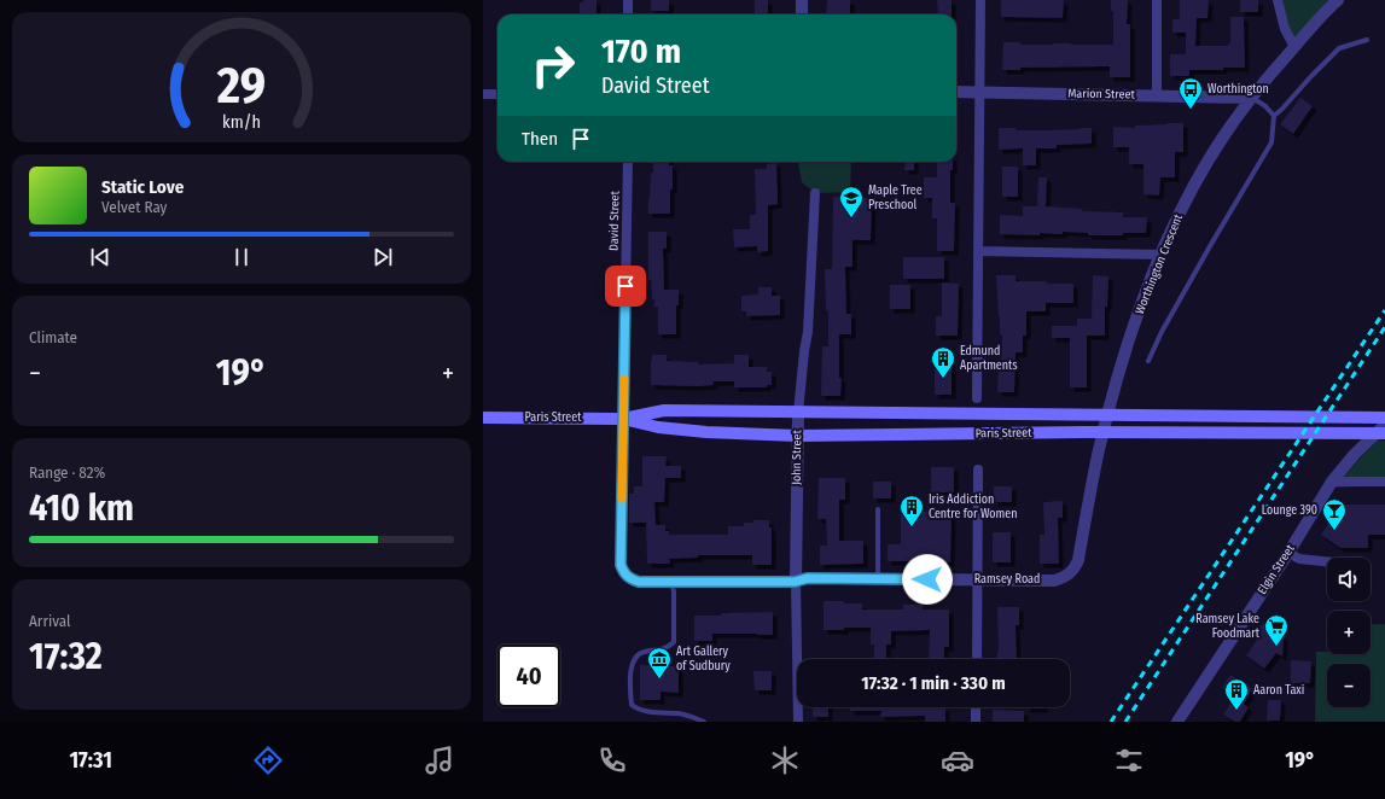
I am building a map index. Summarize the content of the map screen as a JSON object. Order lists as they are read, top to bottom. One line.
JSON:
{"streets":{"main road":["Paris Street"],"street":["Marion Street","David Street","Worthington Crescent","John Street","Elgin Street","Ramsey Road"]},"crossings":[["Marion Street","Worthington Crescent"],["David Street","Paris Street"],["David Street","Ramsey Road"],["Worthington Crescent","Ramsey Road"],["Paris Street","John Street"],["John Street","Ramsey Road"]],"places":{"bus stop":["Worthington"],"school or university":["Maple Tree Preschool"],"building":["Edmund Apartments","Iris Addiction Centre for Women","Aaron Taxi"],"bar":["Lounge 390"],"supermarket":["Ramsey Lake Foodmart"],"museum":["Art Gallery of Sudbury"]},"page":{"turn":["170 m","David Street"],"then":"Then","song":["Static Love","Velvet Ray"],"tile":["Climate",["Range · 82%","410 km"],["Arrival","17:32"]],"heat":["−","19°","+"],"map_buttons":["+","−"],"limit":"40","trip":"17:32 · 1 min · 330 m","tabs":["17:31","19°"],"gauge":["29","km/h"]}}
